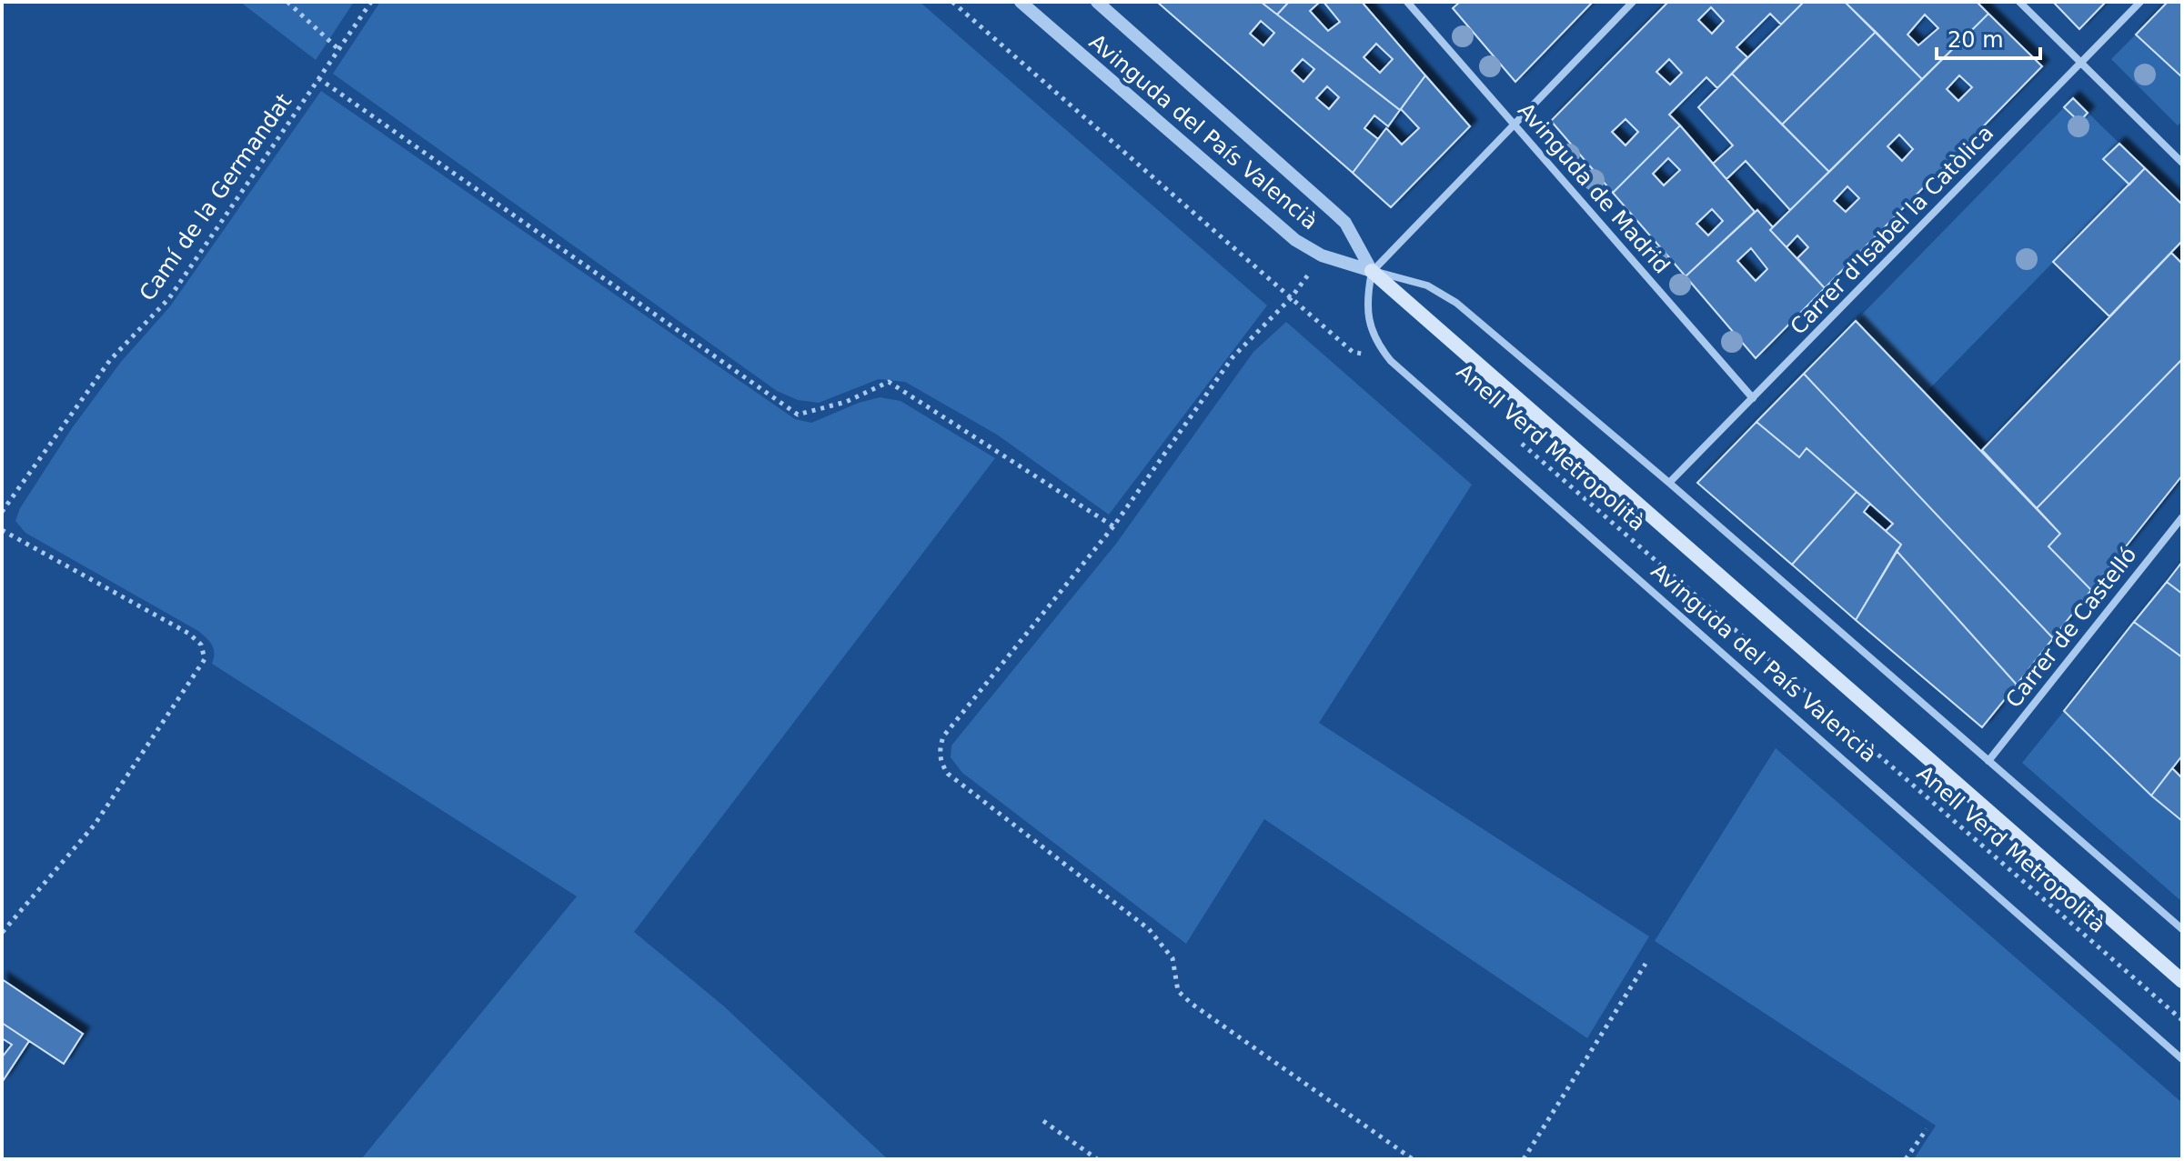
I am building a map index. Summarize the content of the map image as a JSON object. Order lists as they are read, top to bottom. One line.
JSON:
{"streets":{"street":["Avinguda del País Valencià","Avinguda de Madrid","Carrer d'Isabel la Catòlica","Carrer de Castelló"],"path":["Camí de la Germandat","Anell Verd Metropolità"]},"crossings":[["Avinguda del País Valencià","Carrer d'Isabel la Catòlica"],["Avinguda del País Valencià","Carrer de Castelló"],["Avinguda de Madrid","Carrer d'Isabel la Catòlica"]],"scale_bar":"20 m"}
